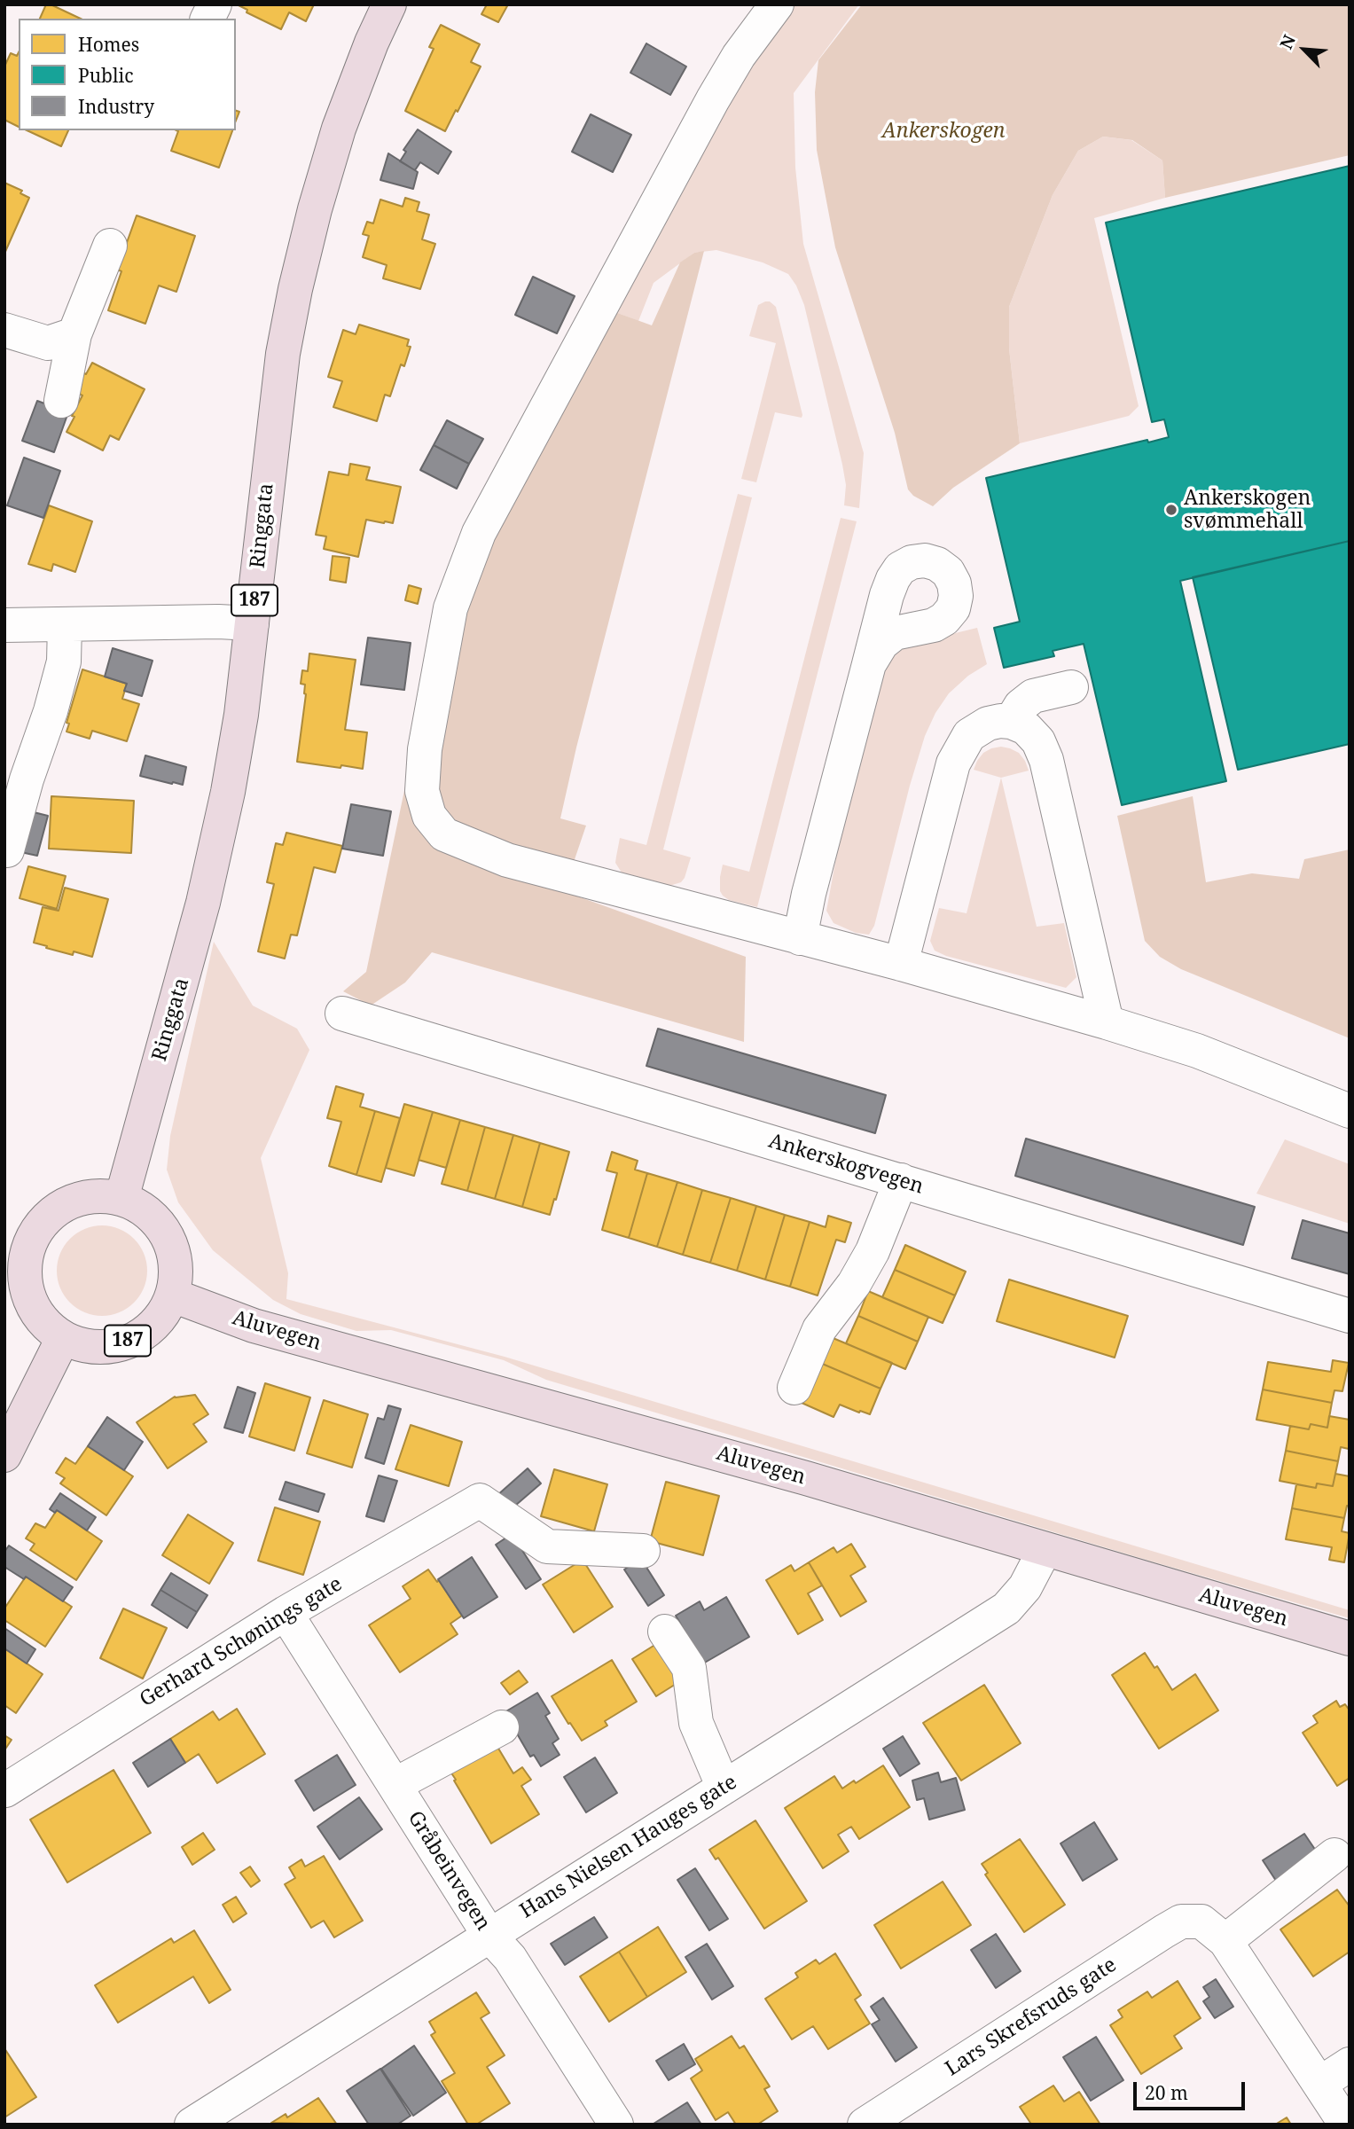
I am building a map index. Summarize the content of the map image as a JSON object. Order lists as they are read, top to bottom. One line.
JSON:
{"streets":{"main road":["Ringgata","187","Aluvegen"],"street":["Ankerskogvegen","Gerhard Schønings gate","Hans Nielsen Hauges gate","Gråbeinvegen","Lars Skrefsruds gate"]},"crossings":[["Ringgata","187"],["Ringgata","Aluvegen"],["187","Aluvegen"],["Aluvegen","Hans Nielsen Hauges gate"],["Gerhard Schønings gate","Gråbeinvegen"],["Hans Nielsen Hauges gate","Gråbeinvegen"]],"parks":["Ankerskogen"],"places":["Ankerskogen svømmehall"],"legend":["Homes","Public","Industry"],"scale_bar":"20 m","north":"top left"}
